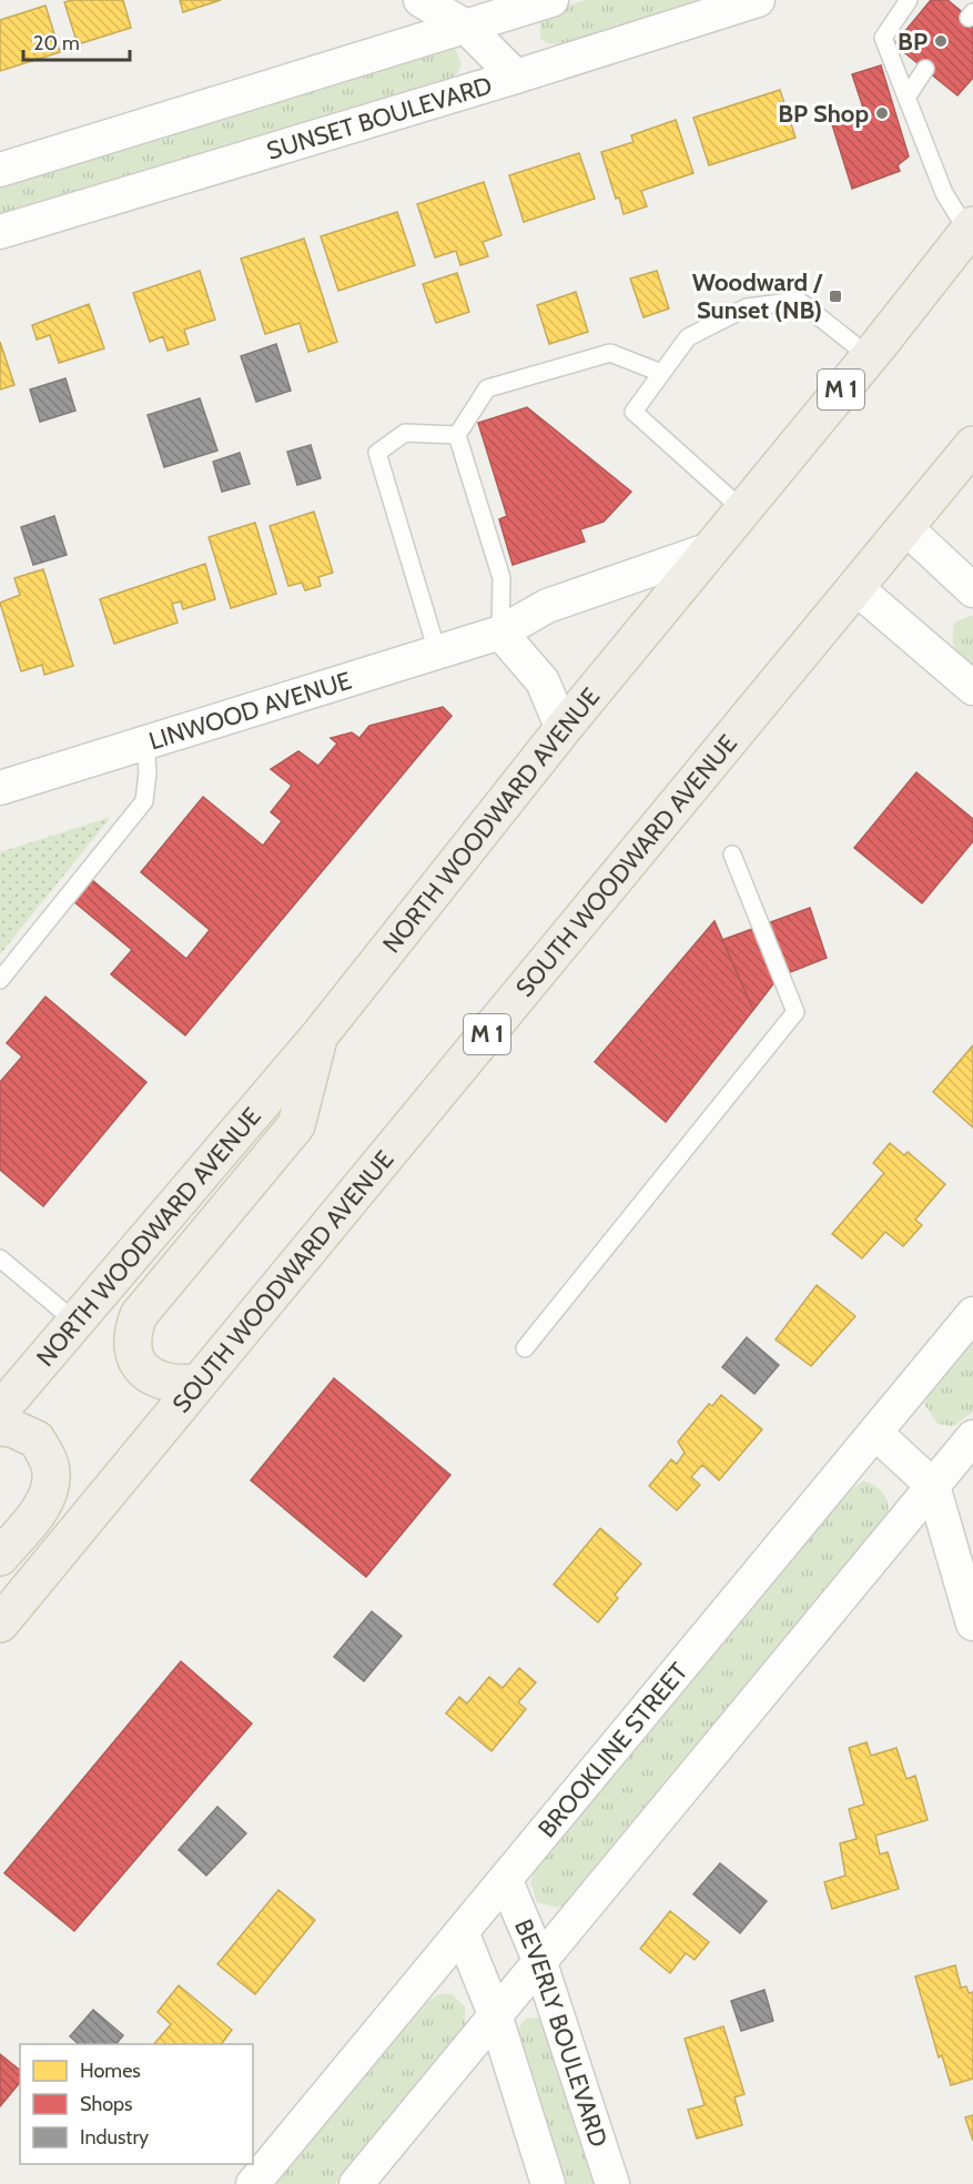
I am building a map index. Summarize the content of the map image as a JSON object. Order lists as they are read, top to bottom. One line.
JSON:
{"streets":{"main road":["M 1","NORTH WOODWARD AVENUE","SOUTH WOODWARD AVENUE"],"street":["SUNSET BOULEVARD","LINWOOD AVENUE","BROOKLINE STREET","BEVERLY BOULEVARD"]},"crossings":[["LINWOOD AVENUE","NORTH WOODWARD AVENUE"],["BROOKLINE STREET","BEVERLY BOULEVARD"]],"places":{"other":["BP","BP Shop"],"transit":["Woodward / Sunset (NB)"]},"legend":["Homes","Shops","Industry"],"scale_bar":"20 m"}
